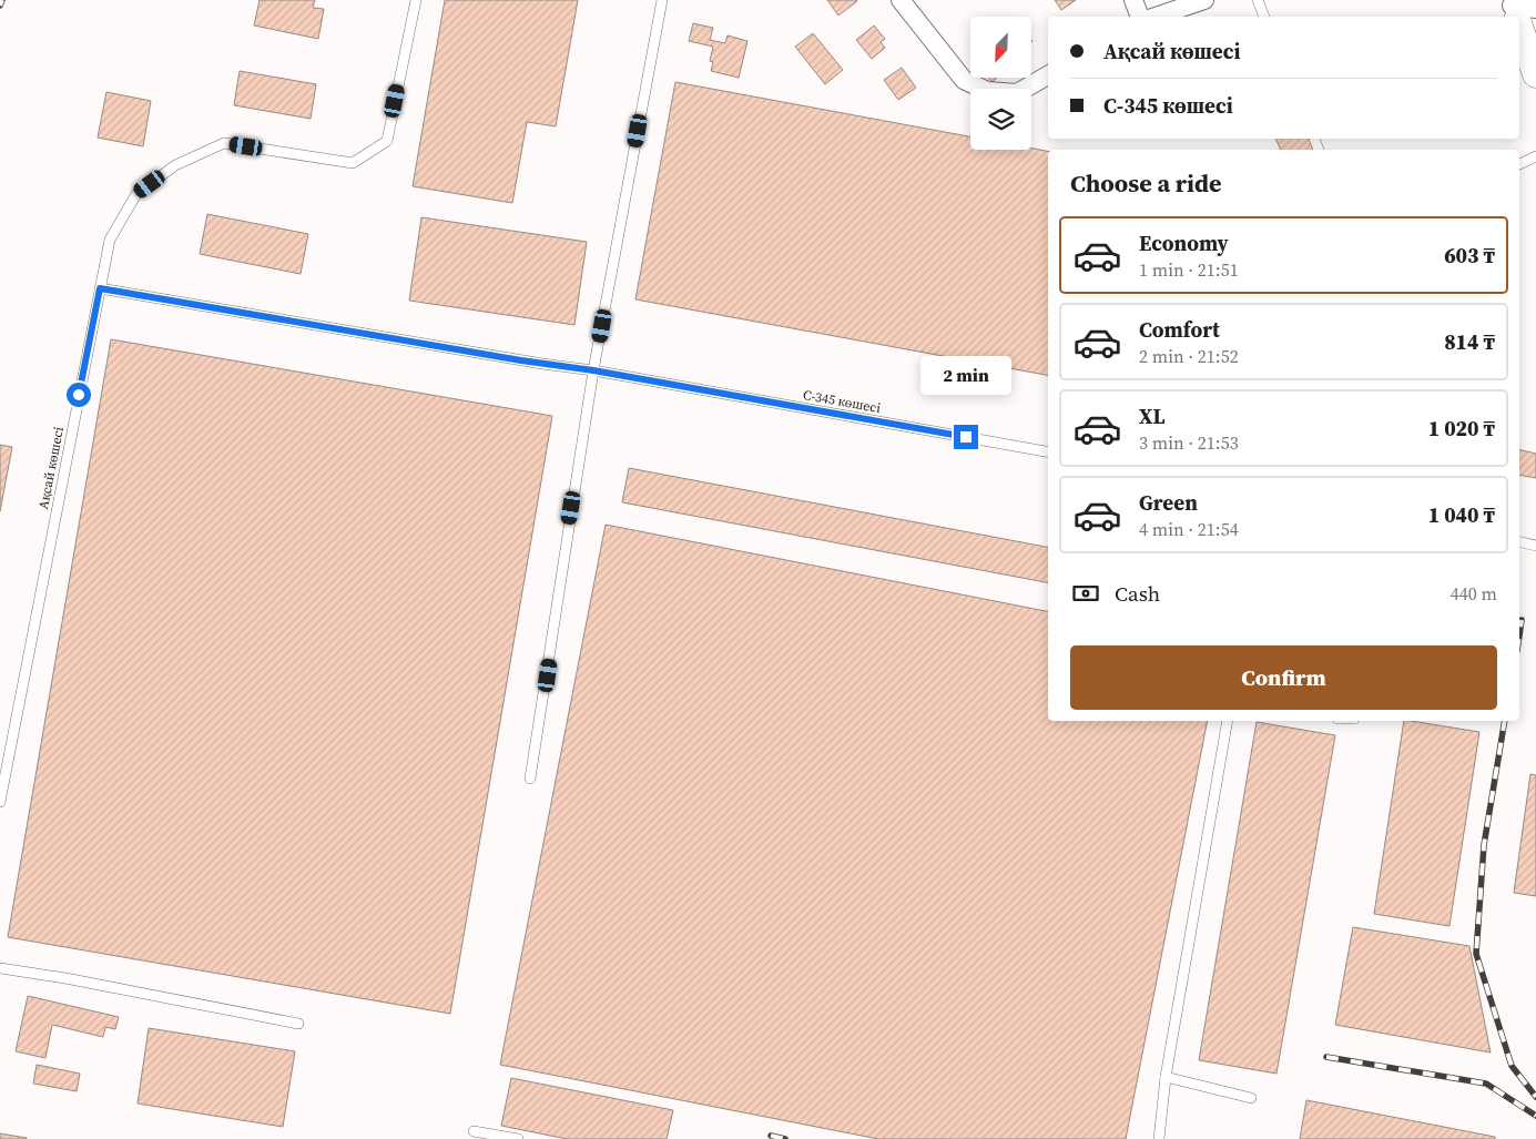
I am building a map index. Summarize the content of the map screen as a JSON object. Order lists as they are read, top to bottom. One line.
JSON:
{"streets":{"lane":["С-345 көшесі","Ақсай көшесі"]},"crossings":[["С-345 көшесі","Ақсай көшесі"]],"north":"bottom left","page":{"banner":["Ақсай көшесі","С-345 көшесі"],"heading":"Choose a ride","list":[{"name":"Economy","note":"1 min · 21:51","value":"603 ₸"},{"name":"Comfort","note":"2 min · 21:52","value":"814 ₸"},{"name":"XL","note":"3 min · 21:53","value":"1 020 ₸"},{"name":"Green","note":"4 min · 21:54","value":"1 040 ₸"}],"bubble":"2 min","pay":["Cash","440 m"],"buttons":"Confirm"}}
